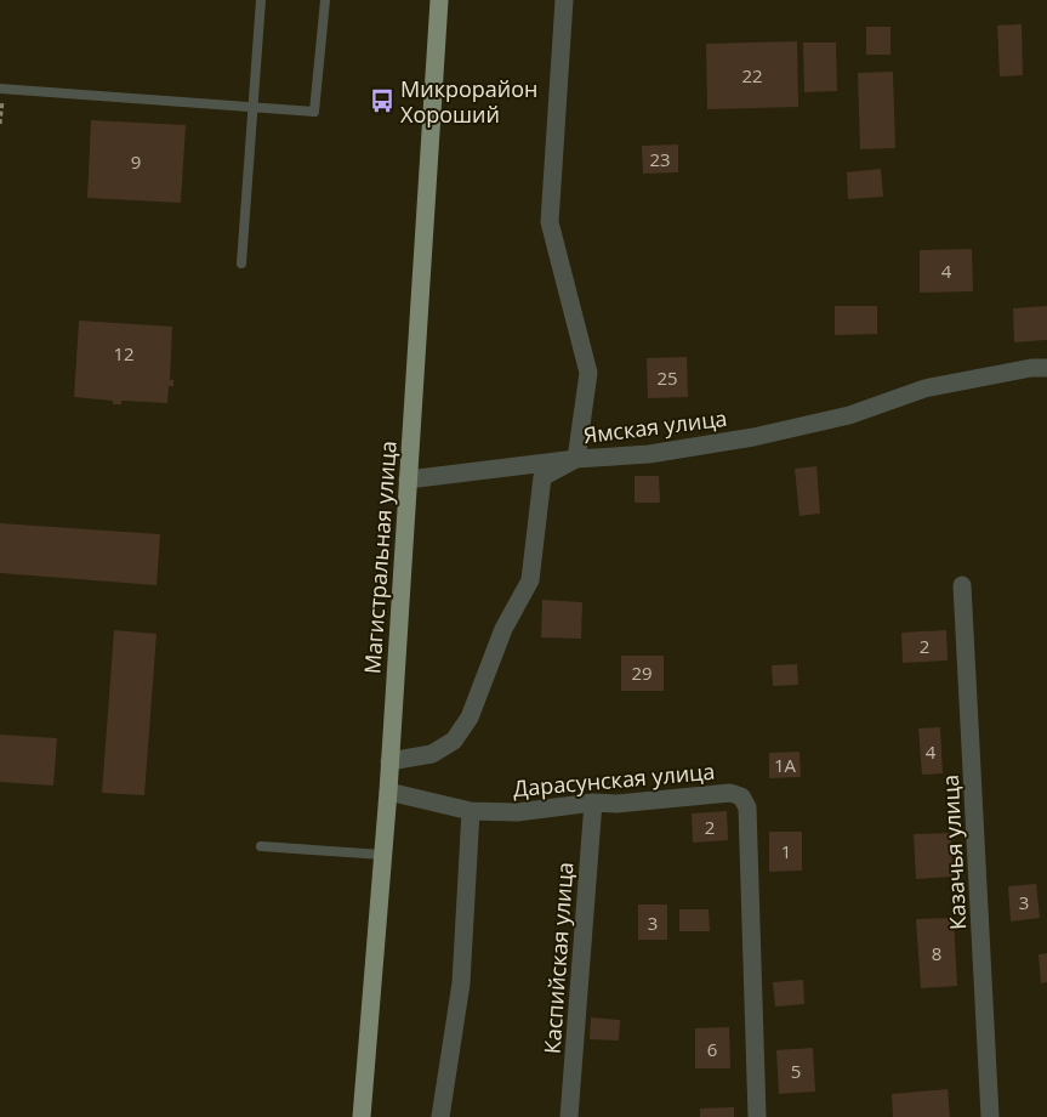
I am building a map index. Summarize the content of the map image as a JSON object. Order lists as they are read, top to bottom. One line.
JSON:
{"streets":{"main road":["Магистральная улица"],"street":["Ямская улица","Дарасунская улица","Казачья улица","Каспийская улица"]},"crossings":[["Ямская улица","Магистральная улица"],["Магистральная улица","Дарасунская улица"],["Дарасунская улица","Каспийская улица"]],"places":{"bus stop":["Микрорайон Хороший"]},"house_numbers":["22","23","9","4","12","25","2","29","4","1А","2","1","3","3","8","6","5"]}
